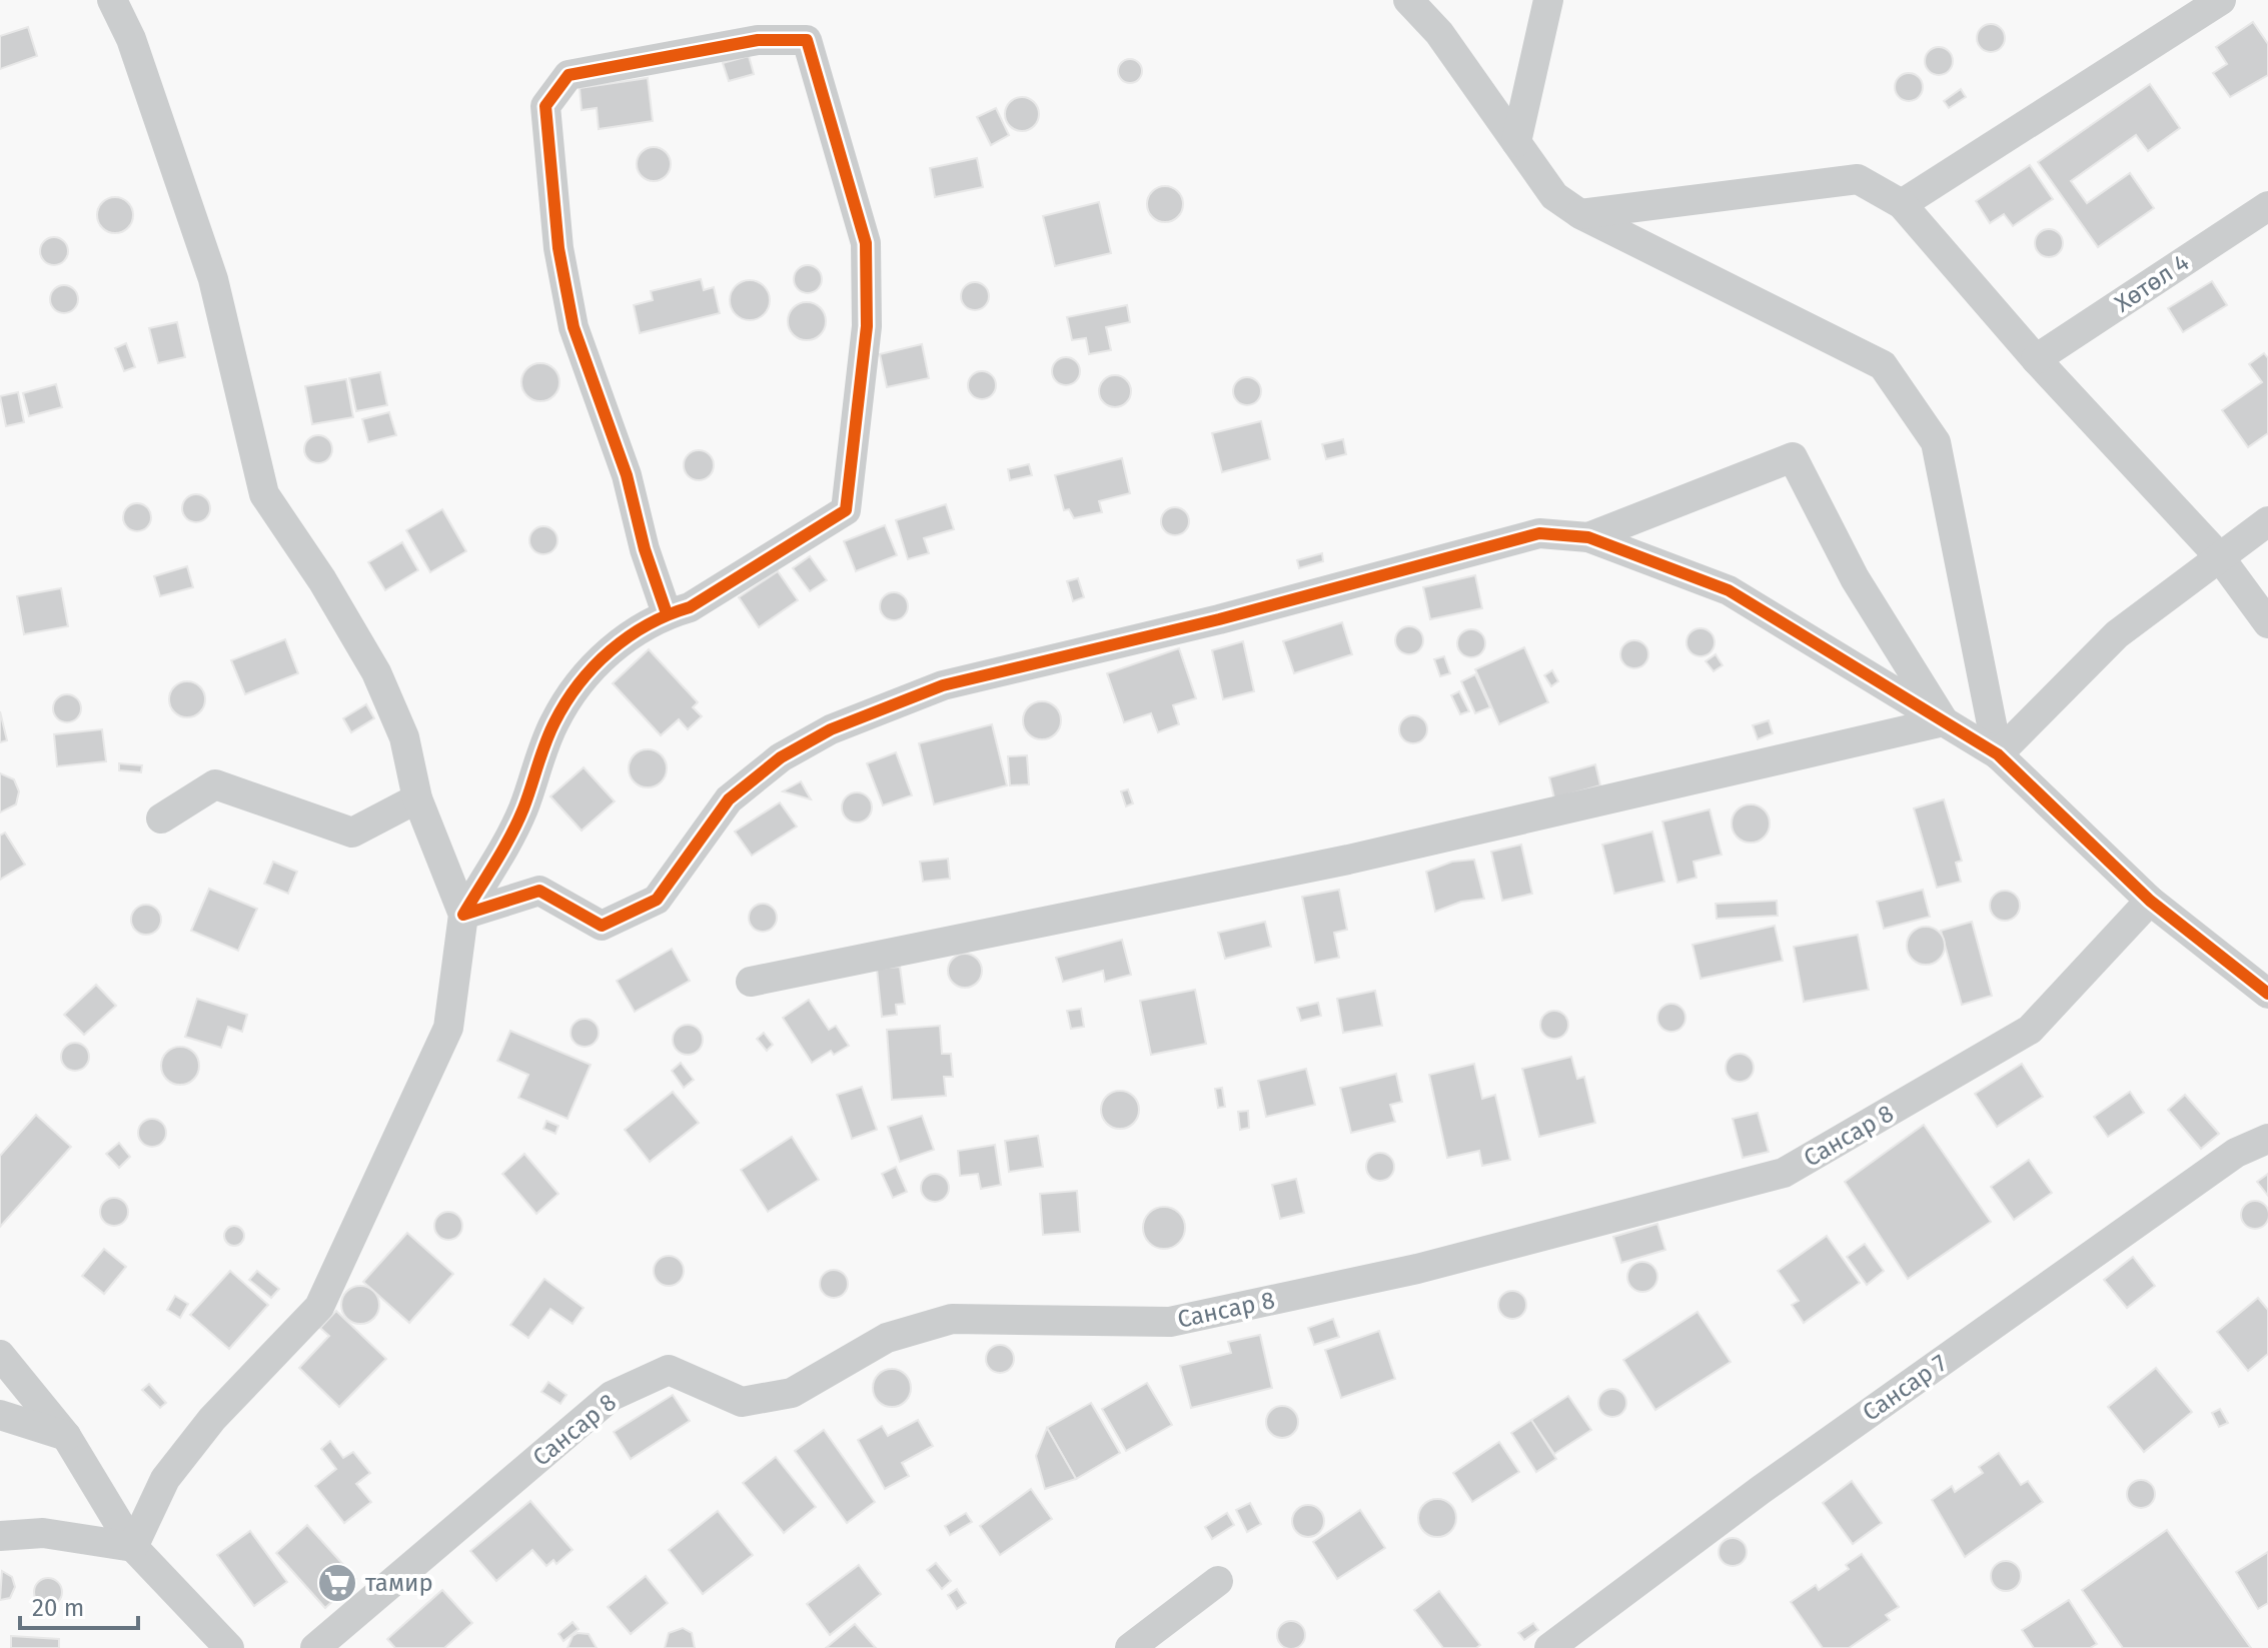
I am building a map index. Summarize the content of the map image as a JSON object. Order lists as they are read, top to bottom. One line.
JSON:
{"streets":{"street":["Хөтөл 4","Сансар 8","Сансар 7"]},"places":{"supermarket":["тамир"]},"scale_bar":"20 m"}
